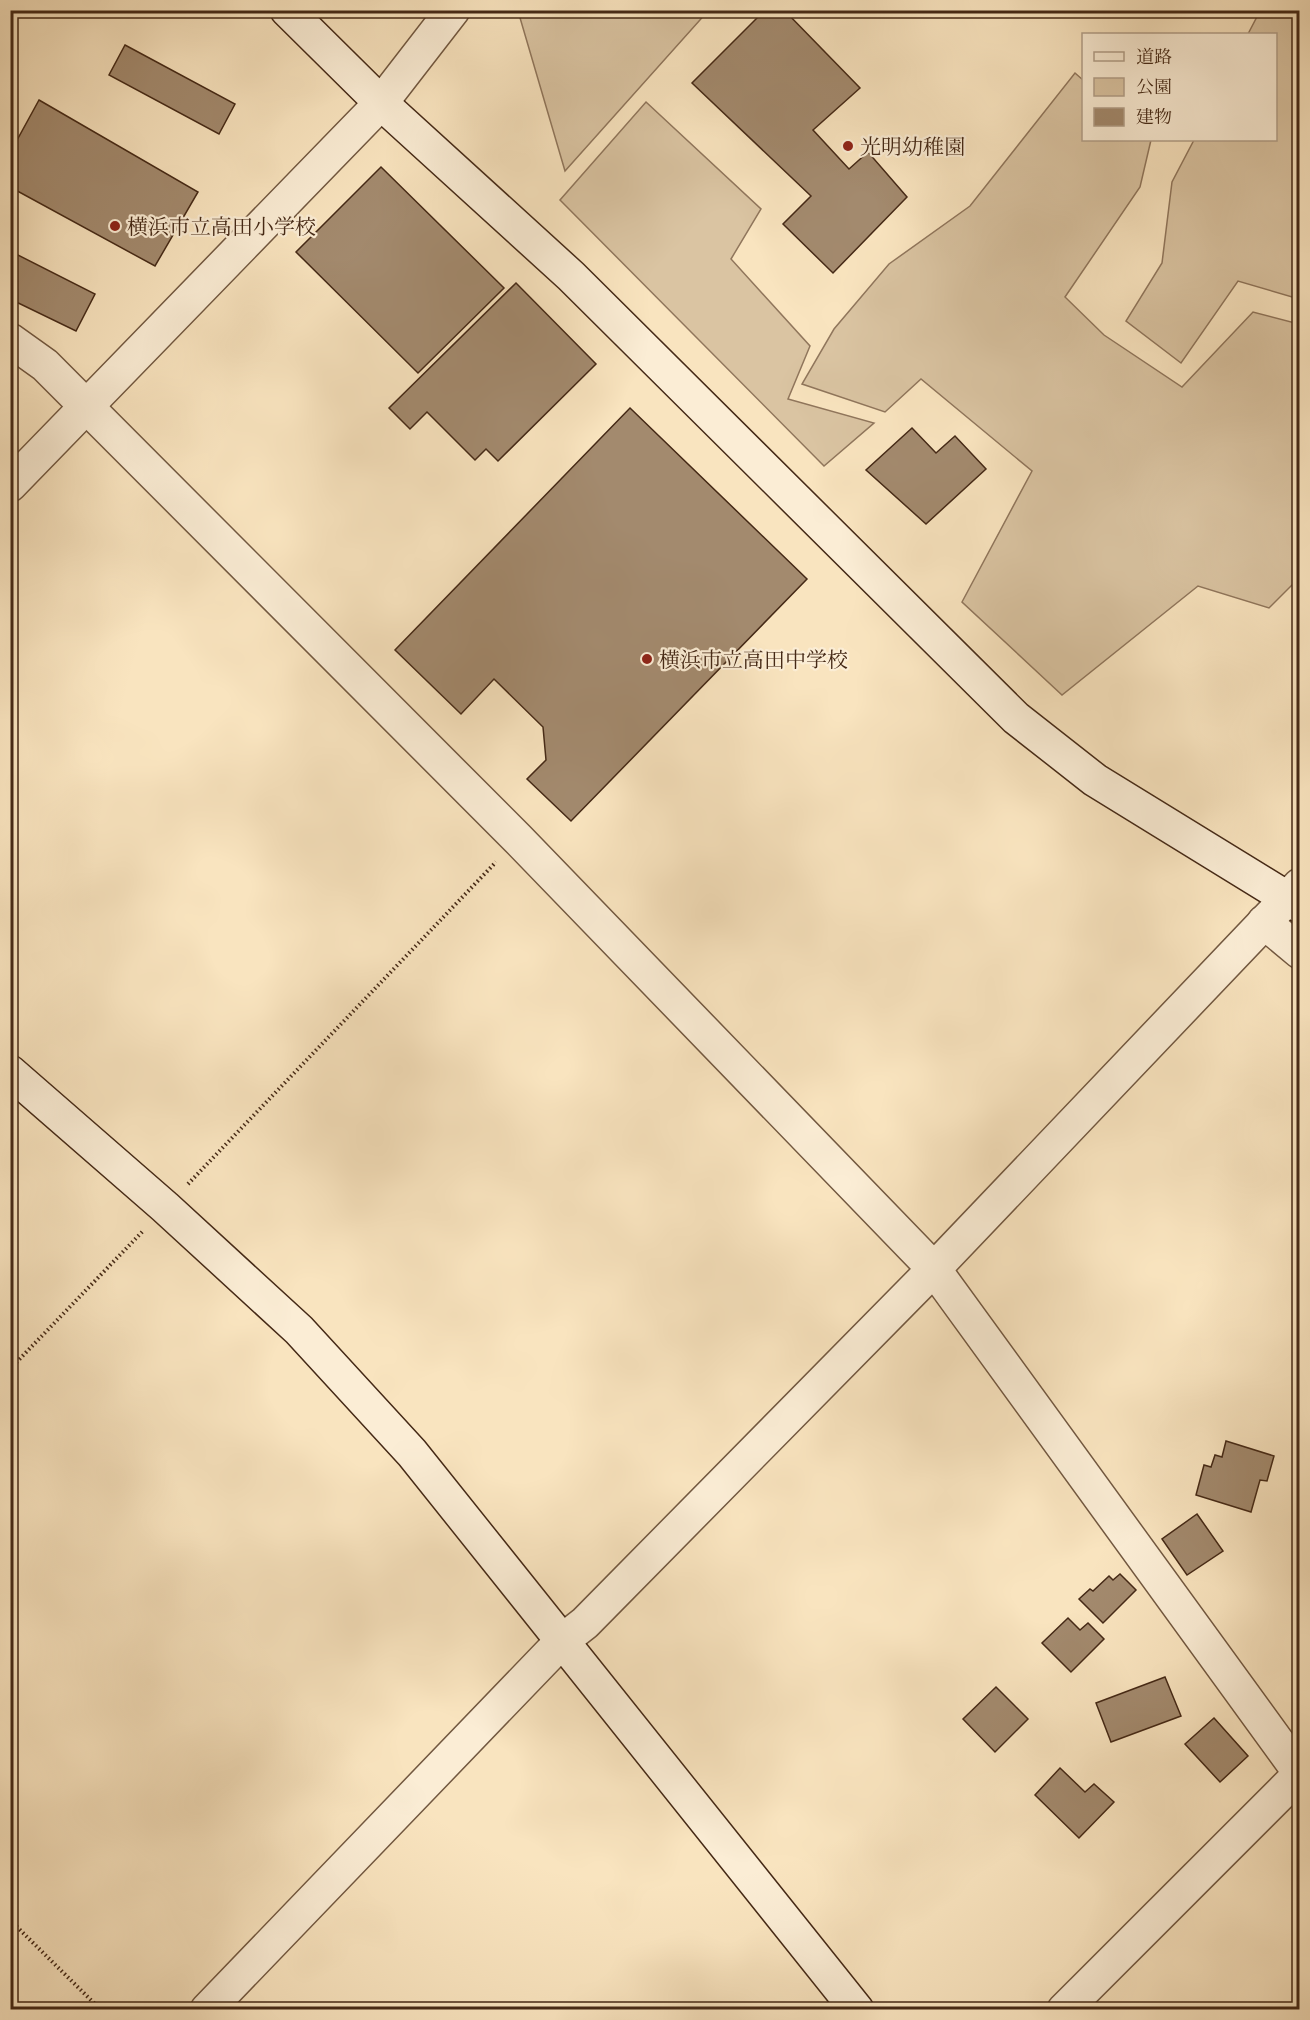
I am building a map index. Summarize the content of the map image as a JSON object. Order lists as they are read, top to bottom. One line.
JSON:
{"places":["光明幼稚園","横浜市立高田小学校","横浜市立高田中学校"],"legend":["道路","公園","建物"]}
